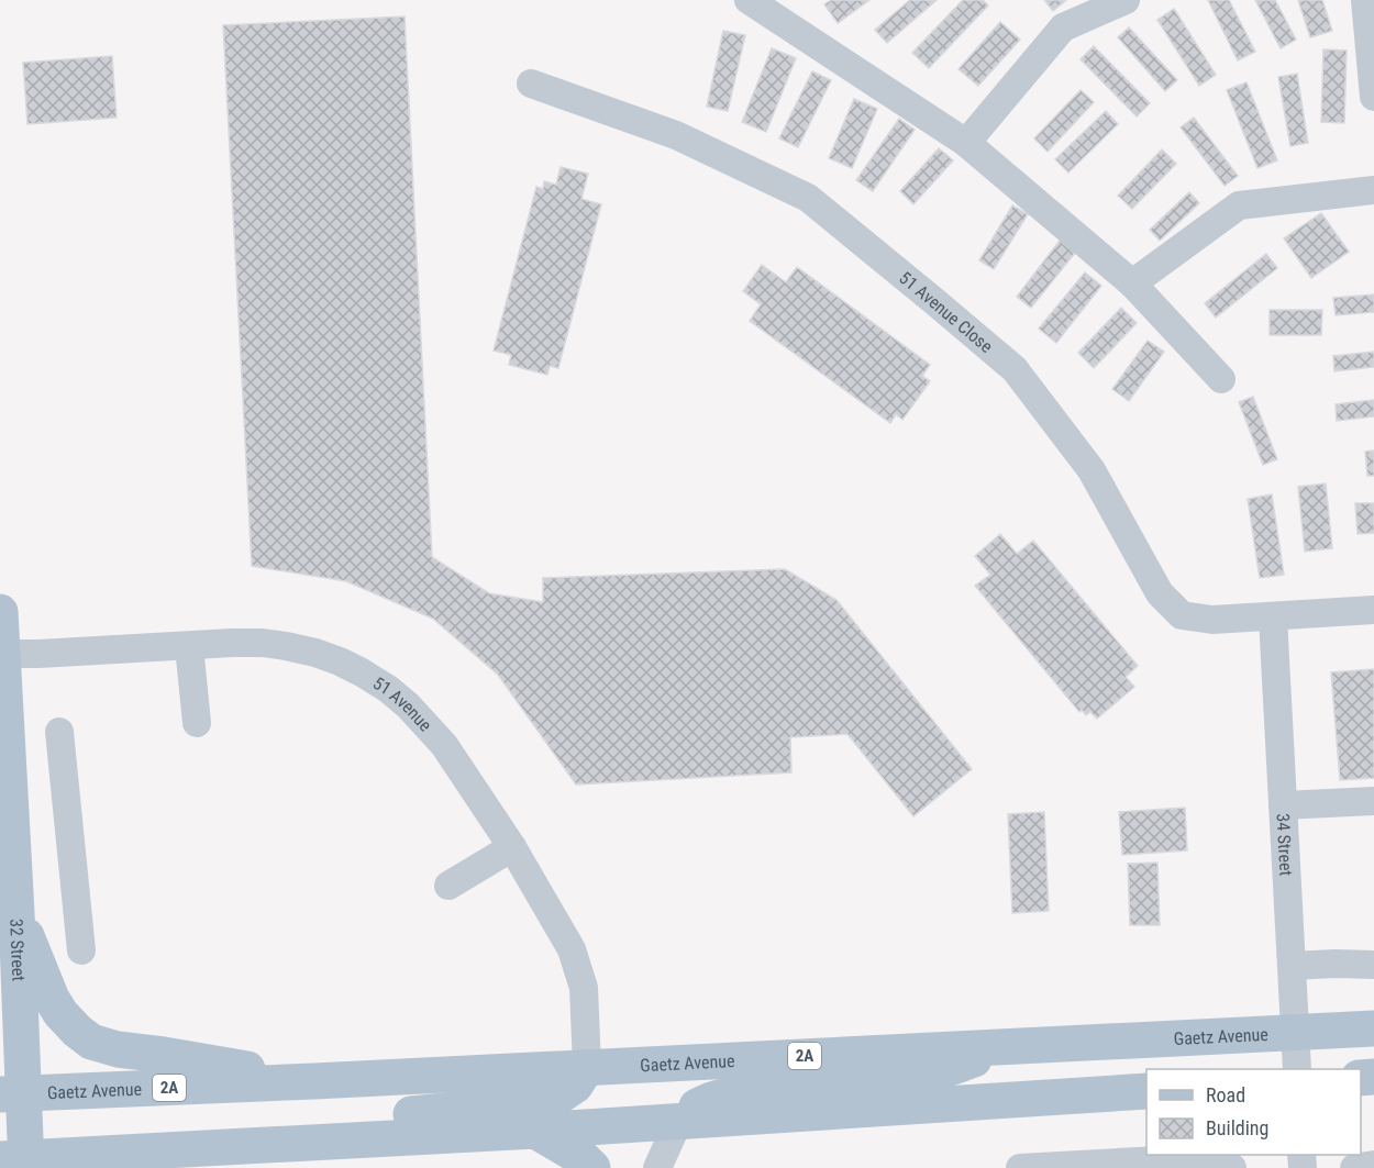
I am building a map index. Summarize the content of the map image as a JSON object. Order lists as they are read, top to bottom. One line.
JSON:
{"streets":{"main road":["32 Street","Gaetz Avenue","2A"],"street":["51 Avenue Close","51 Avenue","34 Street"]},"crossings":[["51 Avenue Close","34 Street"],["51 Avenue","32 Street"],["51 Avenue","Gaetz Avenue"],["34 Street","Gaetz Avenue"],["32 Street","Gaetz Avenue"]],"legend":["Road","Building"]}
